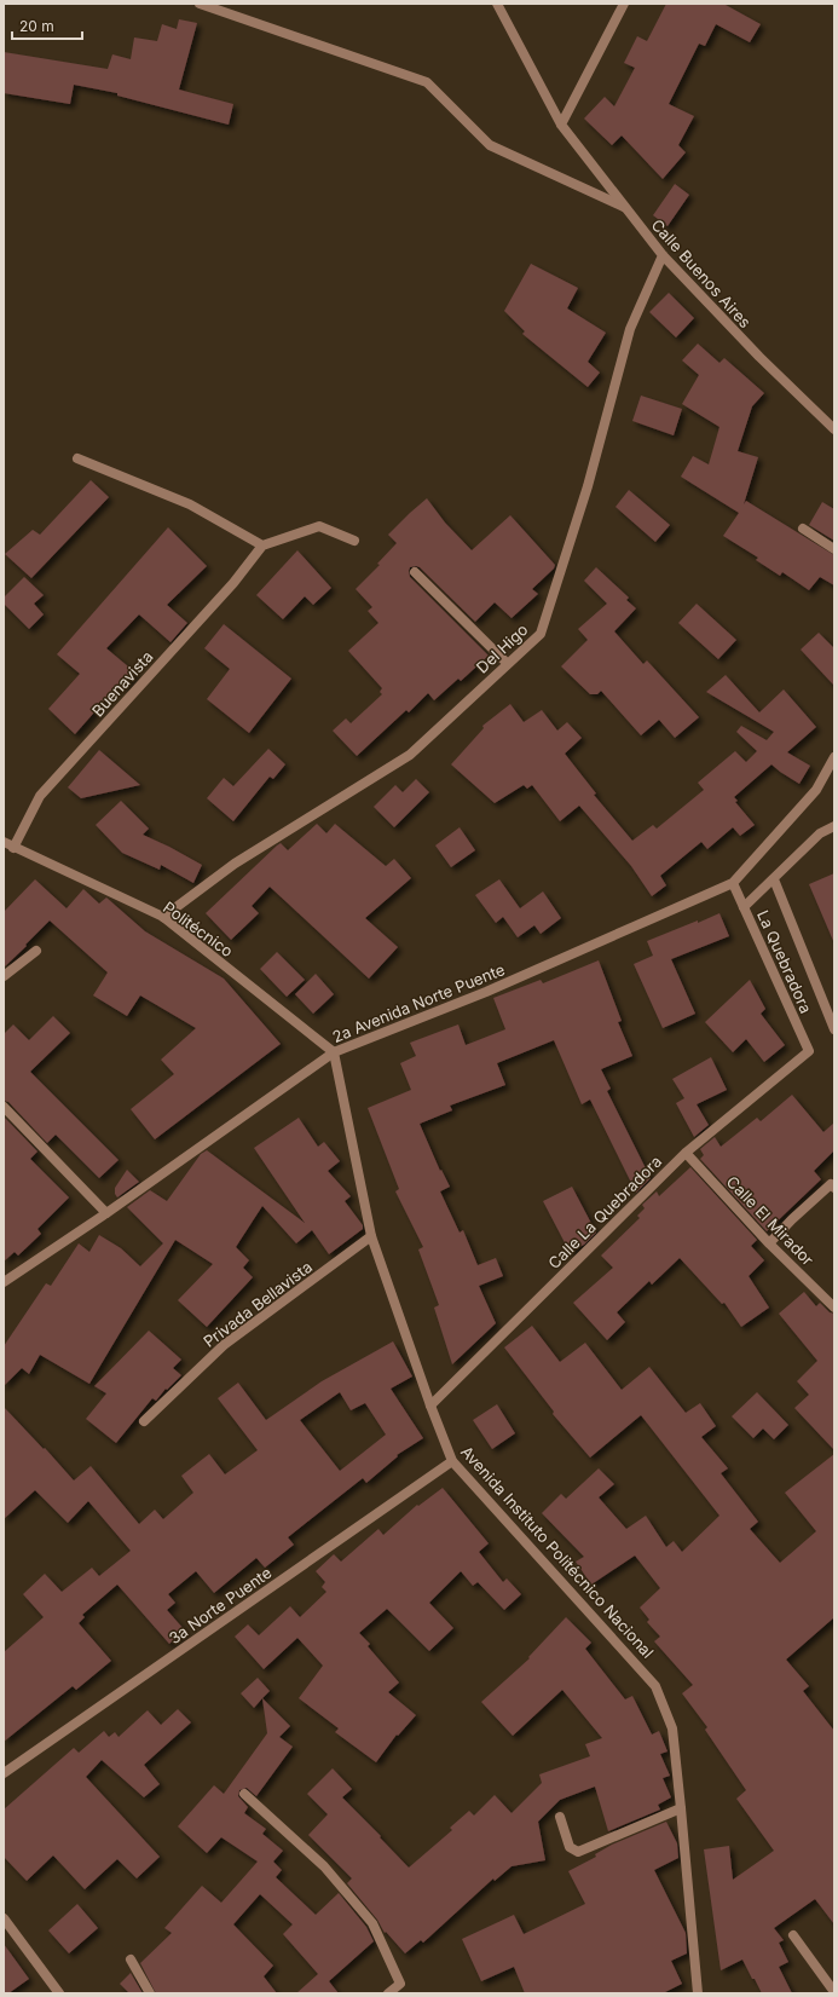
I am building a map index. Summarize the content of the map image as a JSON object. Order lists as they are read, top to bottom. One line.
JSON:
{"streets":{"street":["Calle Buenos Aires","Del Higo","Buenavista","Politécnico","La Quebradora","2a Avenida Norte Puente","Calle La Quebradora","Calle El Mirador","Privada Bellavista","Avenida Instituto Politécnico Nacional","3a Norte Puente"]},"crossings":[["Calle Buenos Aires","Del Higo"],["Del Higo","Politécnico"],["Buenavista","Politécnico"],["Politécnico","2a Avenida Norte Puente"],["Politécnico","Avenida Instituto Politécnico Nacional"],["La Quebradora","2a Avenida Norte Puente"],["La Quebradora","Calle La Quebradora"],["2a Avenida Norte Puente","Avenida Instituto Politécnico Nacional"],["Calle La Quebradora","Calle El Mirador"],["Calle La Quebradora","Avenida Instituto Politécnico Nacional"],["Privada Bellavista","Avenida Instituto Politécnico Nacional"],["Avenida Instituto Politécnico Nacional","3a Norte Puente"]],"scale_bar":"20 m"}
